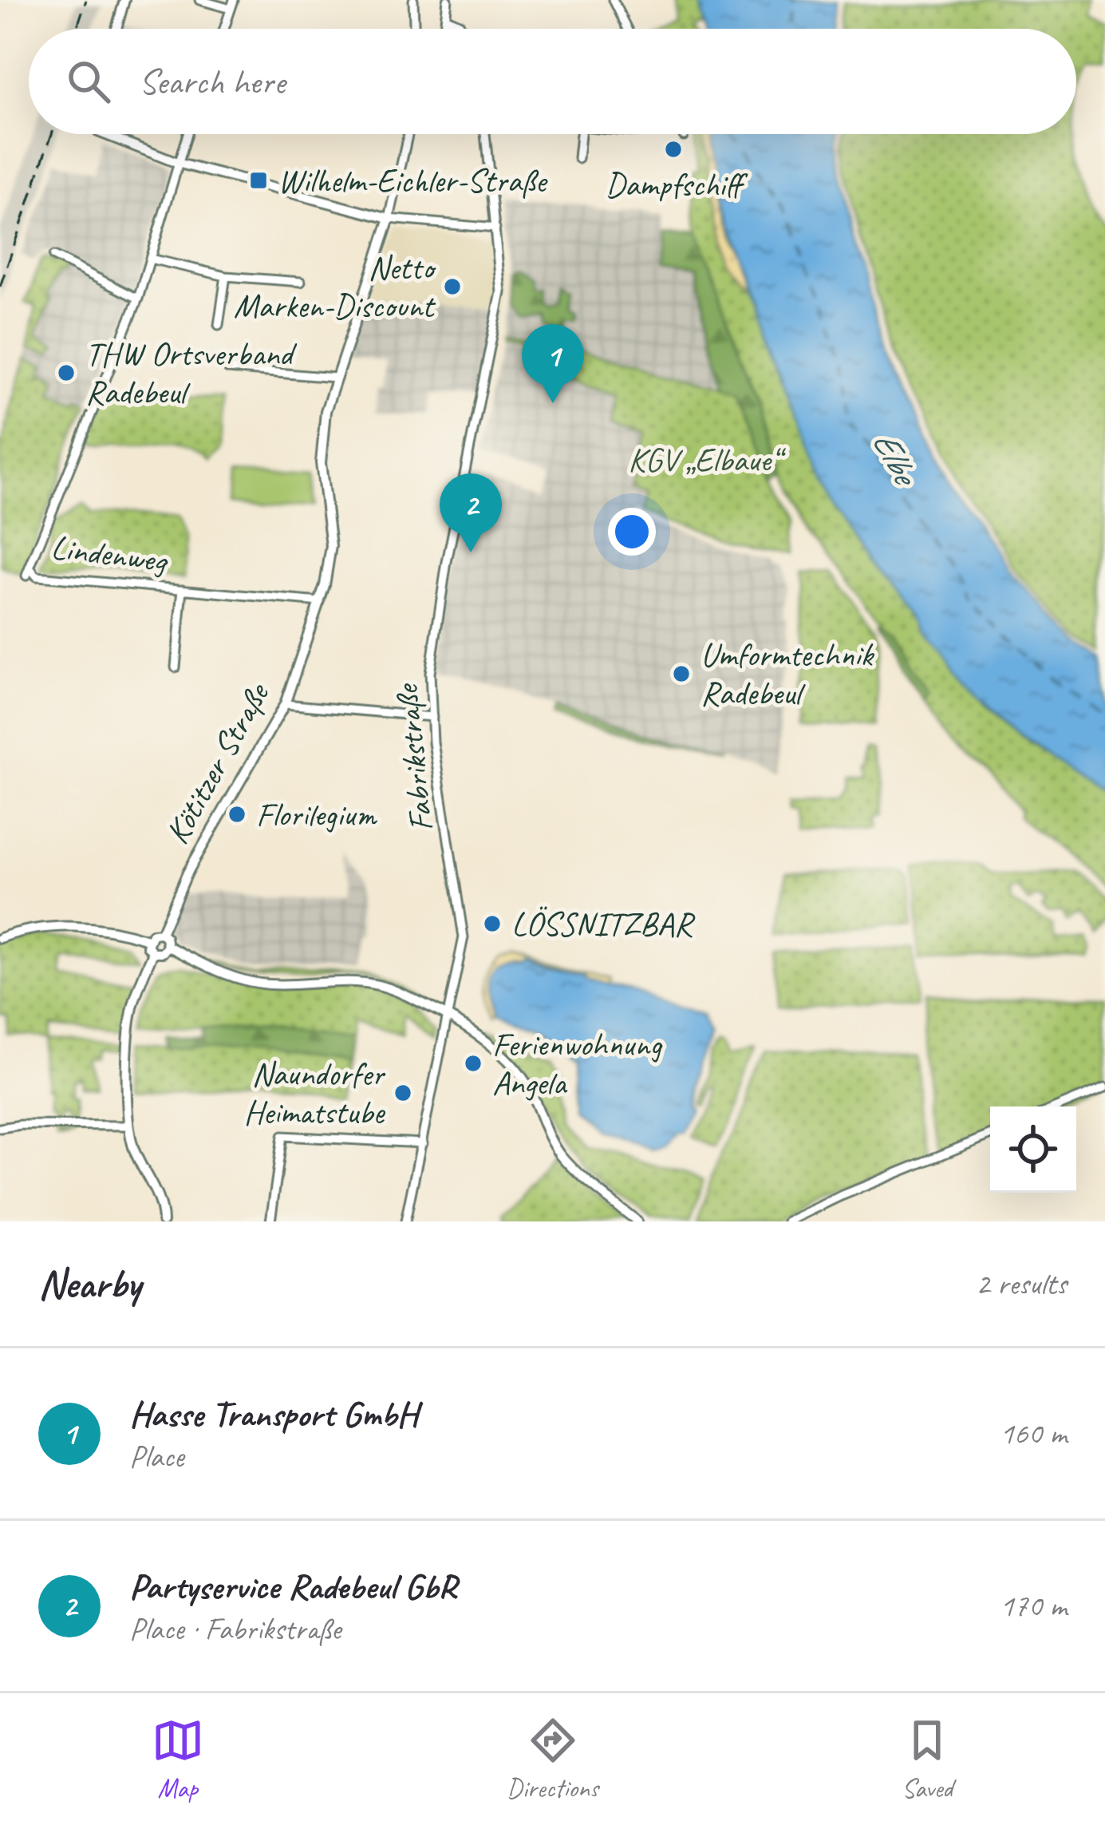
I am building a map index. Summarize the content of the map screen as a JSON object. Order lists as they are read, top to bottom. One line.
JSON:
{"streets":{"street":["Lindenweg","Fabrikstraße","Kötitzer Straße"]},"crossings":[["Lindenweg","Kötitzer Straße"]],"water":["Elbe"],"parks":["KGV „Elbaue“"],"places":{"other":["Dampfschiff","Netto Marken-Discount","THW Ortsverband Radebeul","Umformtechnik Radebeul","Florilegium","LÖSSNITZBAR","Ferienwohnung Angela","Naundorfer Heimatstube"],"transit":["Wilhelm-Eichler-Straße"]},"page":{"search":"Search here","pins":["1","2"],"heading":["Nearby","2 results"],"list":[{"mark":"1","name":"Hasse Transport GmbH","note":"Place","value":"160 m"},{"mark":"2","name":"Partyservice Radebeul GbR","note":"Place · Fabrikstraße","value":"170 m"}],"nav":["Map","Directions","Saved"]}}
